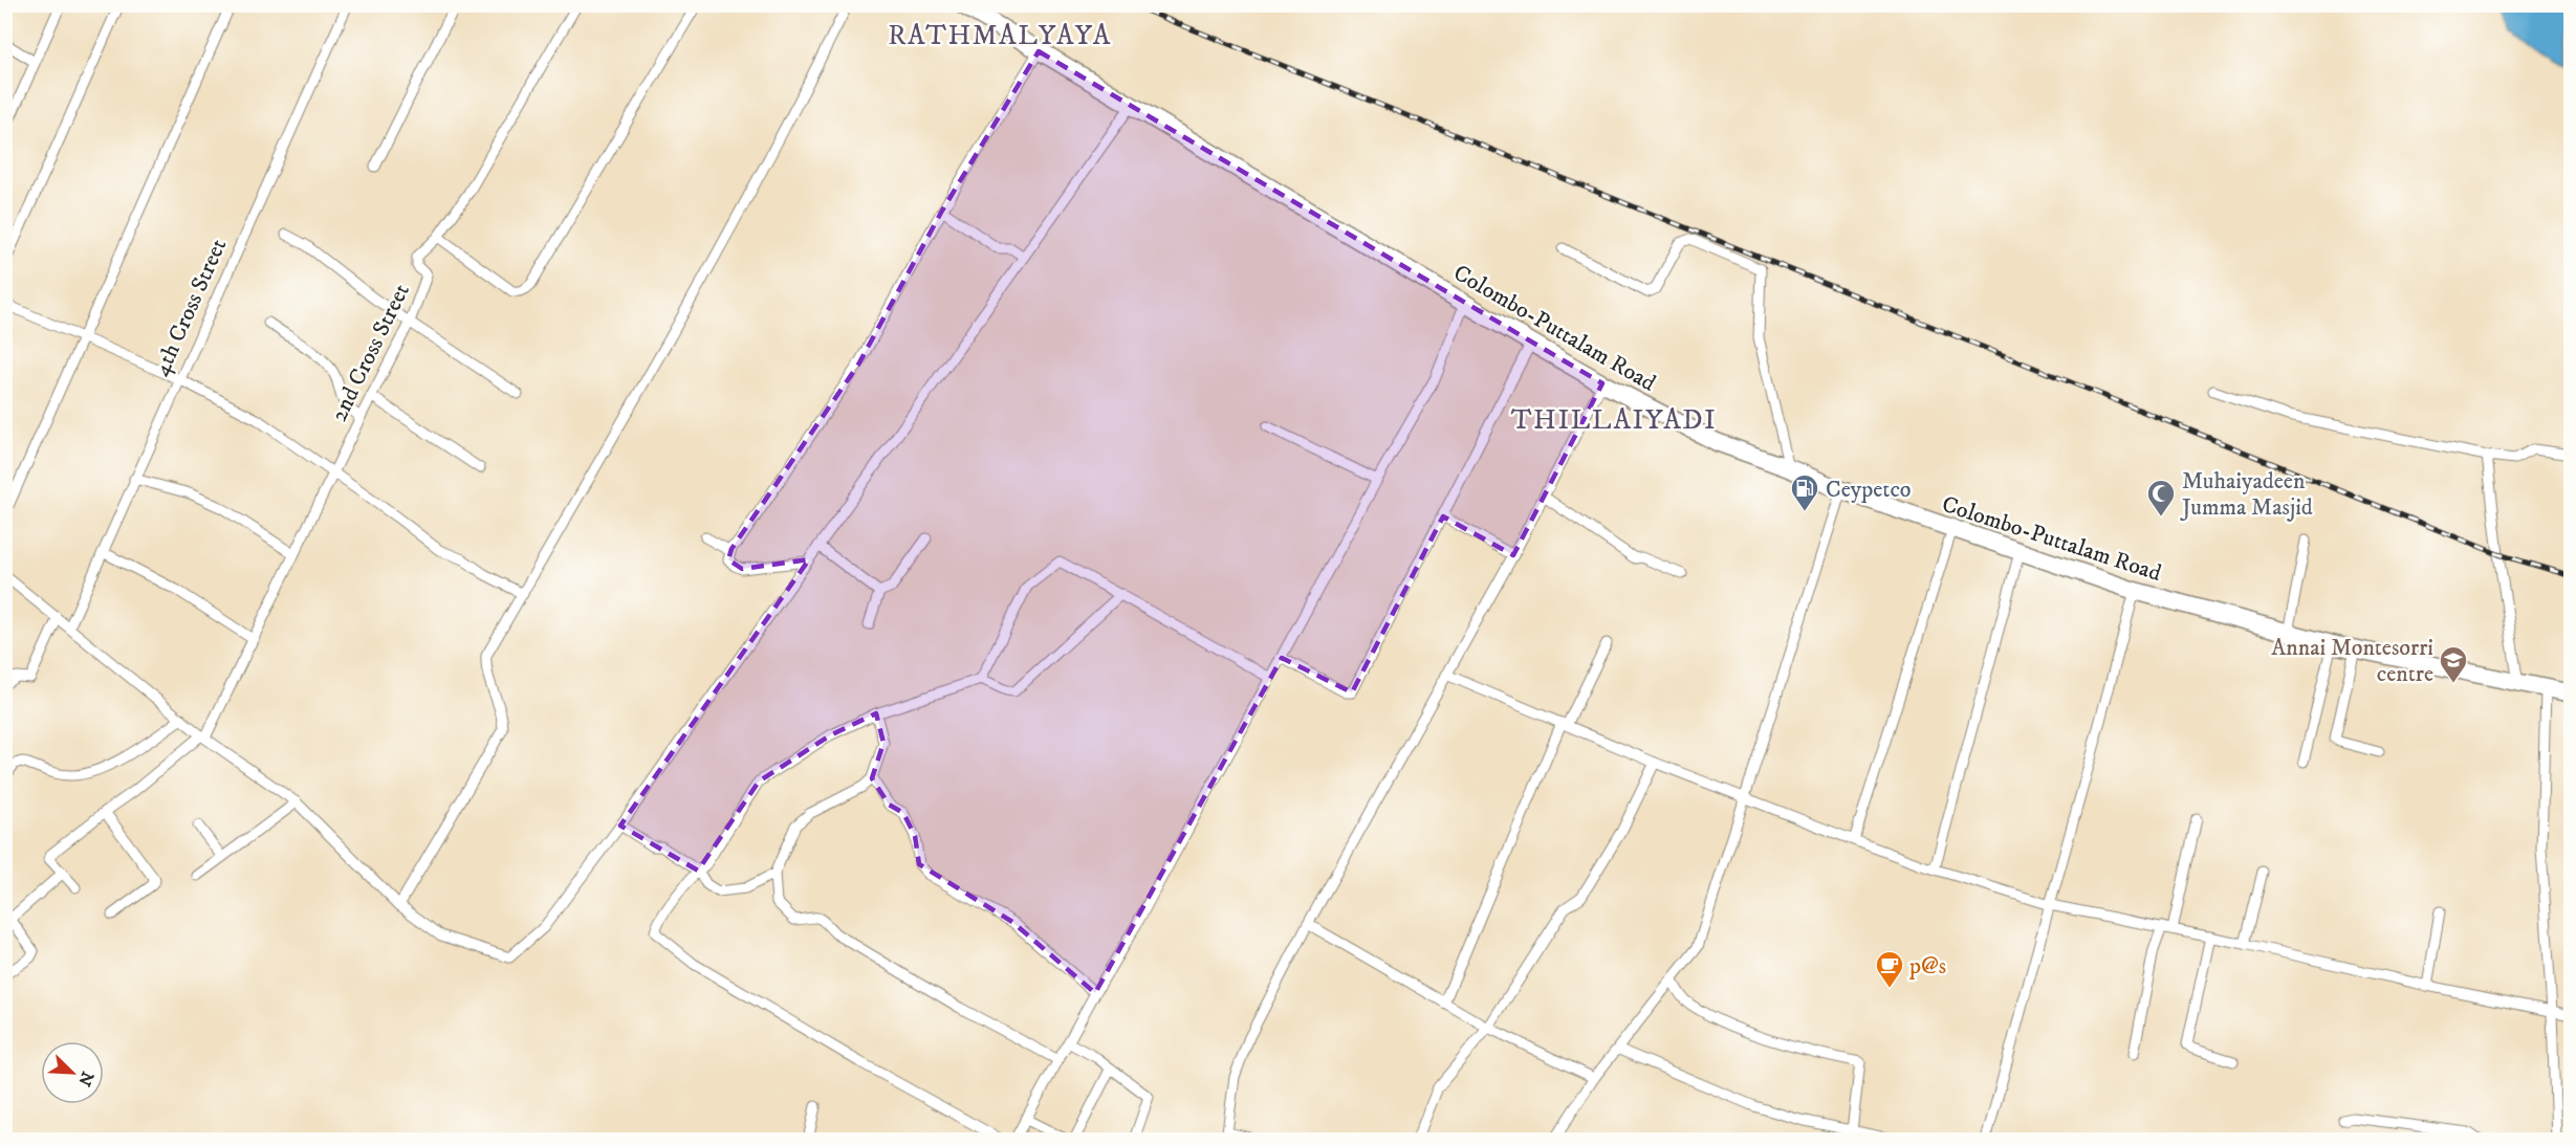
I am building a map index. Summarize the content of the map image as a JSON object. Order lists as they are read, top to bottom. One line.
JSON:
{"streets":{"highway":["Colombo-Puttalam Road"],"street":["4th Cross Street","2nd Cross Street"]},"districts":["RATHMALYAYA","THILLAIYADI"],"places":{"fuel station":["Ceypetco"],"mosque":["Muhaiyadeen Jumma Masjid"],"school or university":["Annai Montesorri centre"],"cafe":["p@s"]},"north":"bottom right"}
